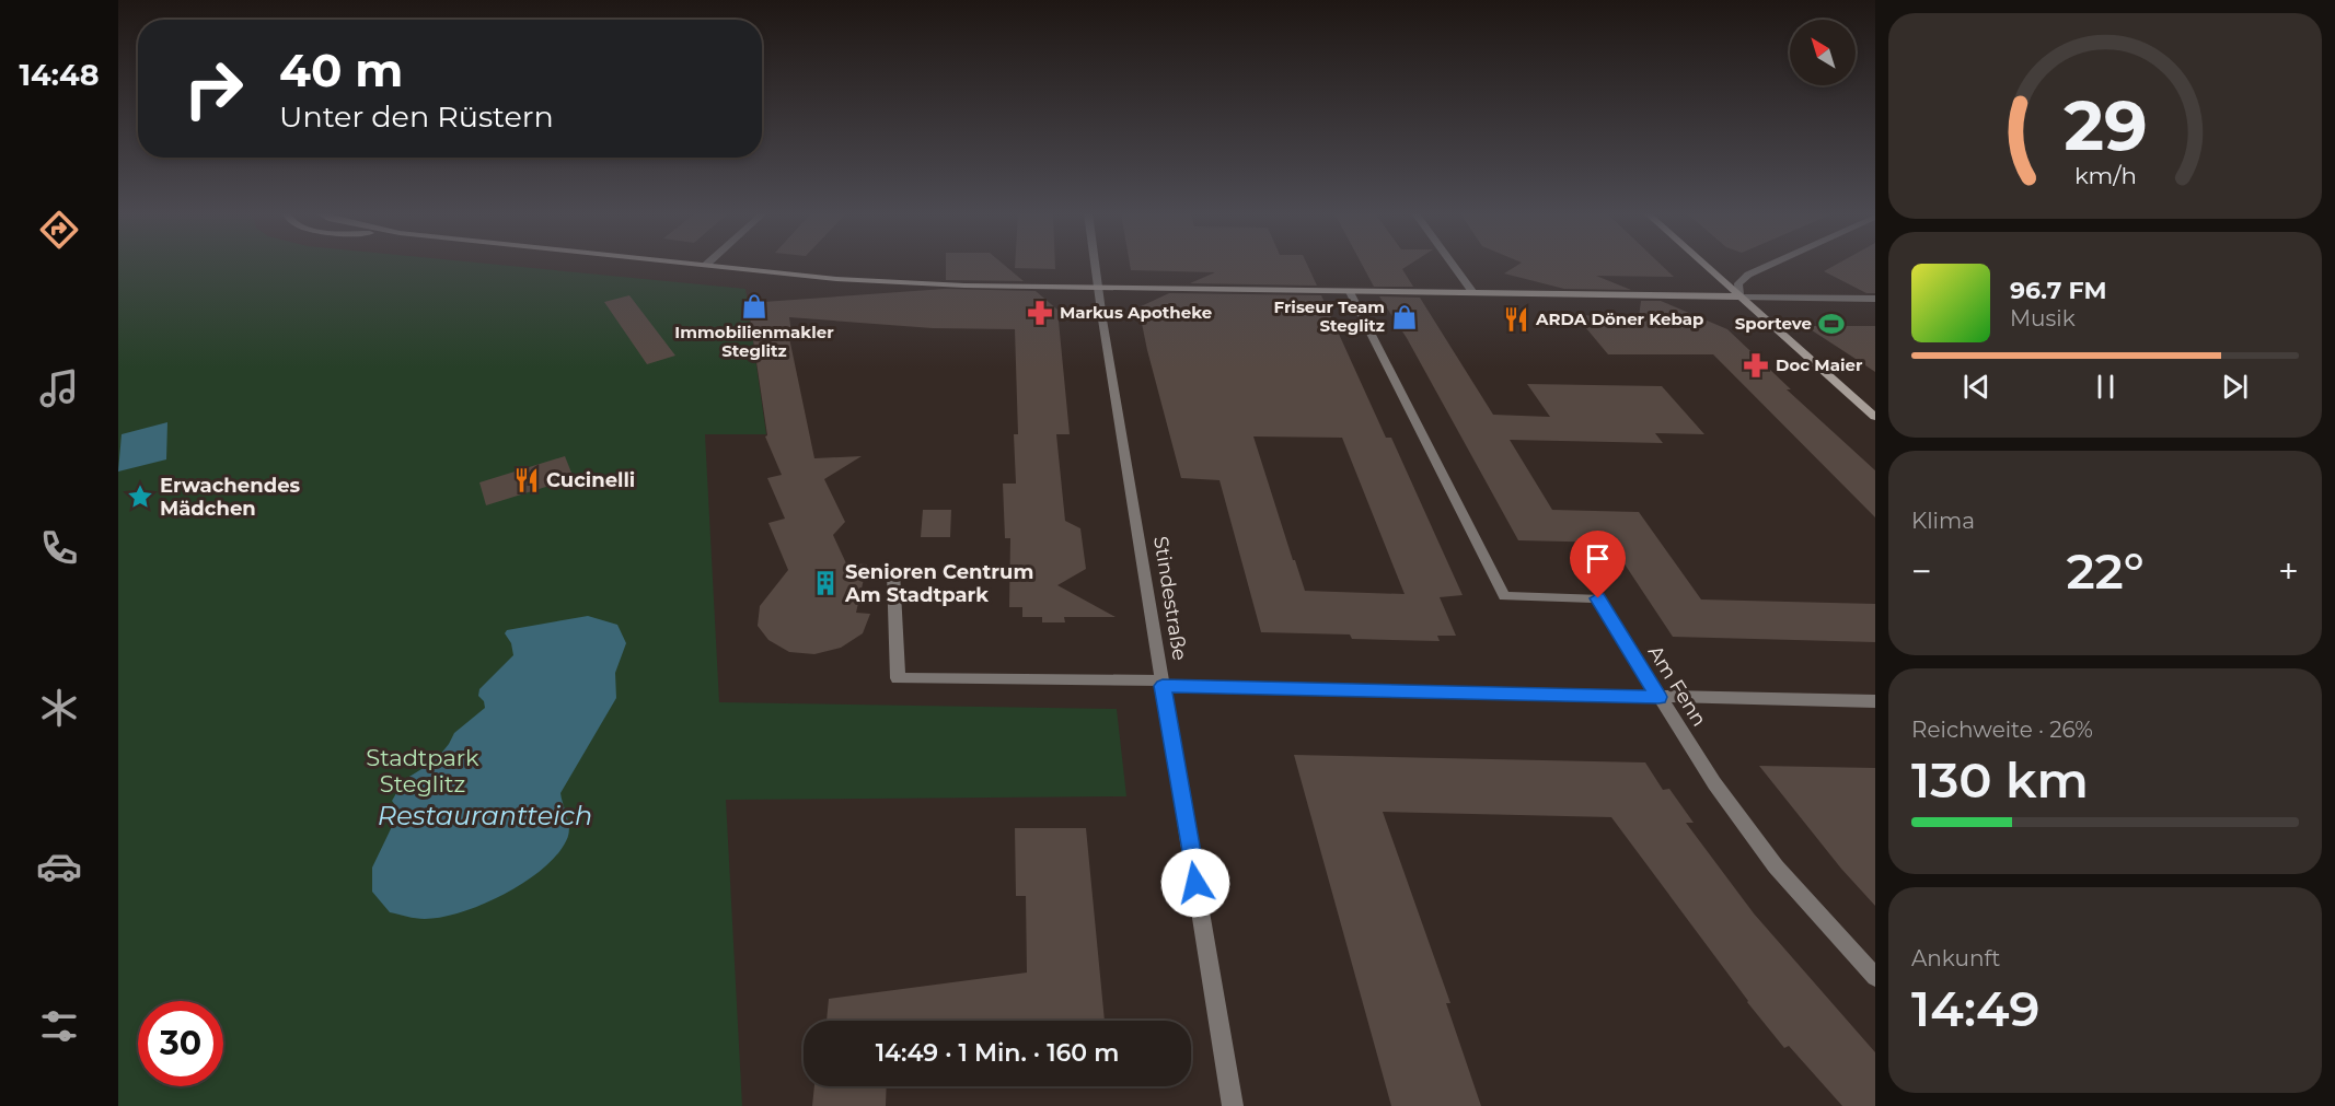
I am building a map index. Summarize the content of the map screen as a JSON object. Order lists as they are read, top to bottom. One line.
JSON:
{"streets":{"street":["Stindestraße","Am Fenn"]},"water":["Restaurantteich"],"parks":["Stadtpark Steglitz"],"places":{"shop":["Immobilienmakler Steglitz","Friseur Team Steglitz"],"pharmacy":["Markus Apotheke","Doc Maier"],"restaurant":["ARDA Döner Kebap","Cucinelli"],"sports":["Sporteve"],"place":["Erwachendes Mädchen"],"building":["Senioren Centrum Am Stadtpark"]},"north":"top left","page":{"tabs":"14:48","turn":["40 m","Unter den Rüstern"],"song":["96.7 FM","Musik"],"tile":["Klima",["Reichweite · 26%","130 km"],["Ankunft","14:49"]],"heat":["−","22°","+"],"limit":"30","trip":"14:49 · 1 Min. · 160 m","gauge":["29","km/h"]}}
